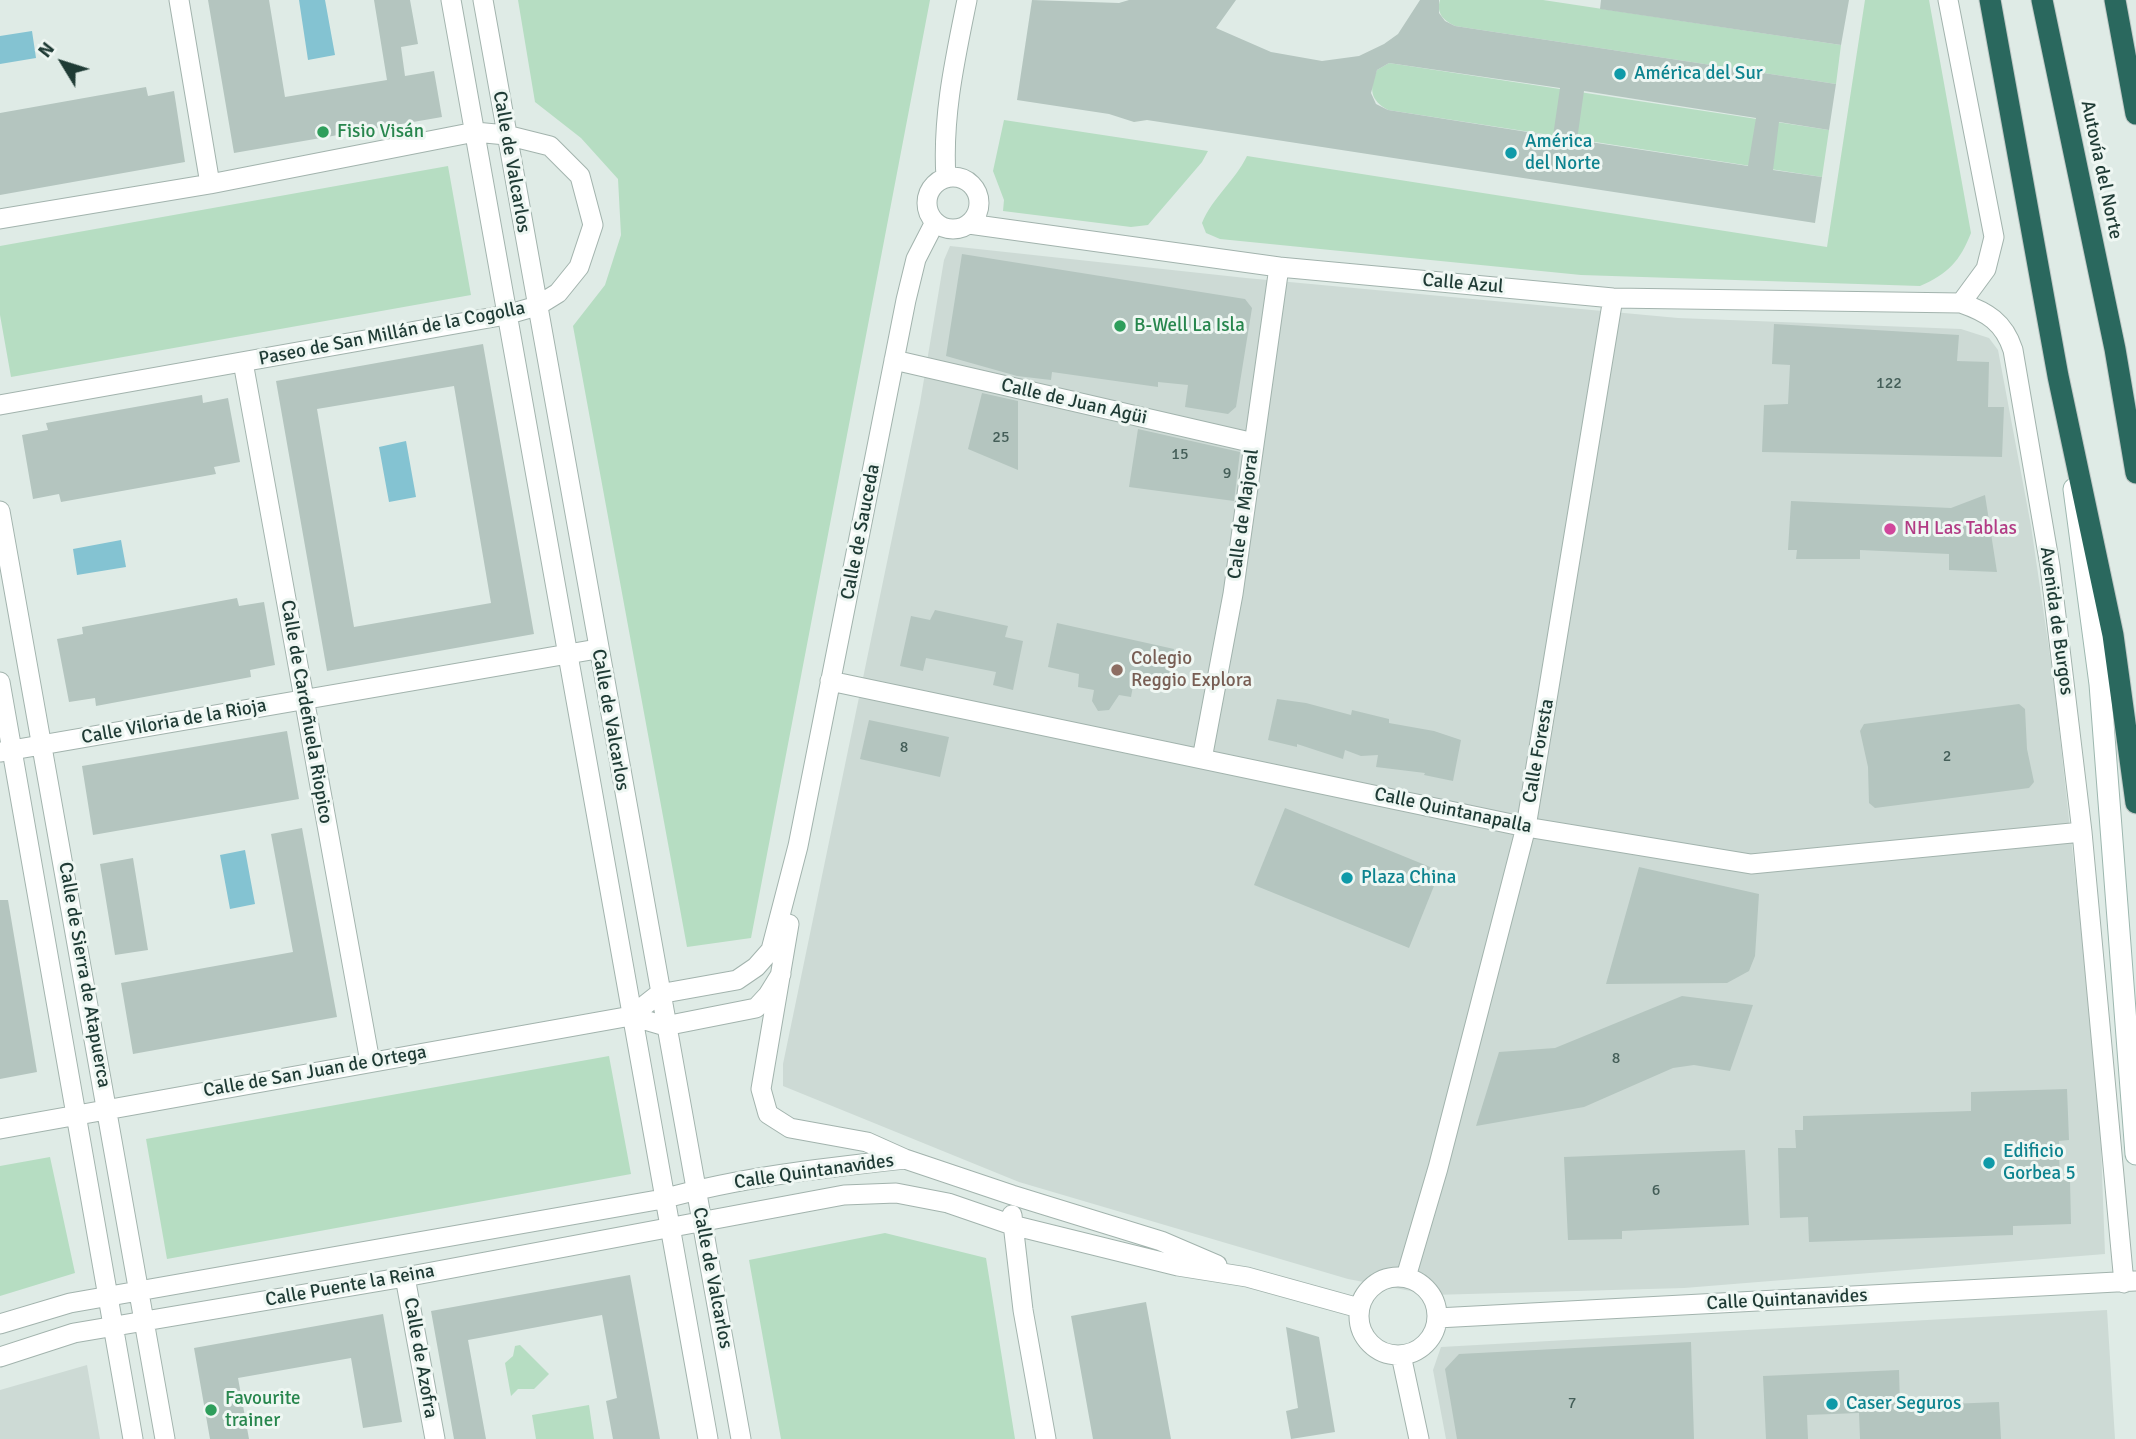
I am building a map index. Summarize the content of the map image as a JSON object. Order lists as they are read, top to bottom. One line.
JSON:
{"streets":{"highway":["Autovía del Norte"],"street":["Calle de Valcarlos","Calle Azul","Paseo de San Millán de la Cogolla","Calle de Juan Agüi","Calle de Majoral","Calle de Sauceda","Avenida de Burgos","Calle de Cardeñuela Riopico","Calle Viloria de la Rioja","Calle Foresta","Calle Quintanapalla","Calle de Sierra de Atapuerca","Calle de San Juan de Ortega","Calle Quintanavides","Calle Puente la Reina","Calle de Azofra"]},"crossings":[["Calle de Valcarlos","Paseo de San Millán de la Cogolla"],["Calle de Valcarlos","Calle de Sauceda"],["Calle de Valcarlos","Calle Viloria de la Rioja"],["Calle de Valcarlos","Calle de San Juan de Ortega"],["Calle de Valcarlos","Calle Quintanavides"],["Calle de Valcarlos","Calle Puente la Reina"],["Calle Azul","Calle de Majoral"],["Calle Azul","Calle de Sauceda"],["Calle Azul","Avenida de Burgos"],["Calle Azul","Calle Foresta"],["Paseo de San Millán de la Cogolla","Calle de Cardeñuela Riopico"],["Calle de Juan Agüi","Calle de Majoral"],["Calle de Juan Agüi","Calle de Sauceda"],["Calle de Majoral","Calle Quintanapalla"],["Calle de Sauceda","Calle Quintanapalla"],["Calle de Sauceda","Calle de San Juan de Ortega"],["Calle de Sauceda","Calle Quintanavides"],["Avenida de Burgos","Calle Quintanapalla"],["Avenida de Burgos","Calle Quintanavides"],["Calle de Cardeñuela Riopico","Calle Viloria de la Rioja"],["Calle de Cardeñuela Riopico","Calle de San Juan de Ortega"],["Calle Viloria de la Rioja","Calle de Sierra de Atapuerca"],["Calle Foresta","Calle Quintanapalla"],["Calle Foresta","Calle Quintanavides"],["Calle de Sierra de Atapuerca","Calle de San Juan de Ortega"],["Calle de Sierra de Atapuerca","Calle Puente la Reina"],["Calle Quintanavides","Calle Puente la Reina"],["Calle Puente la Reina","Calle de Azofra"]],"places":["América del Sur","Fisio Visán","América del Norte","B-Well La Isla","NH Las Tablas","Colegio Reggio Explora","Plaza China","Edificio Gorbea 5","Caser Seguros","Favourite trainer"],"house_numbers":["122","25","15","9","8","2","8","6","7"],"north":"top left"}
